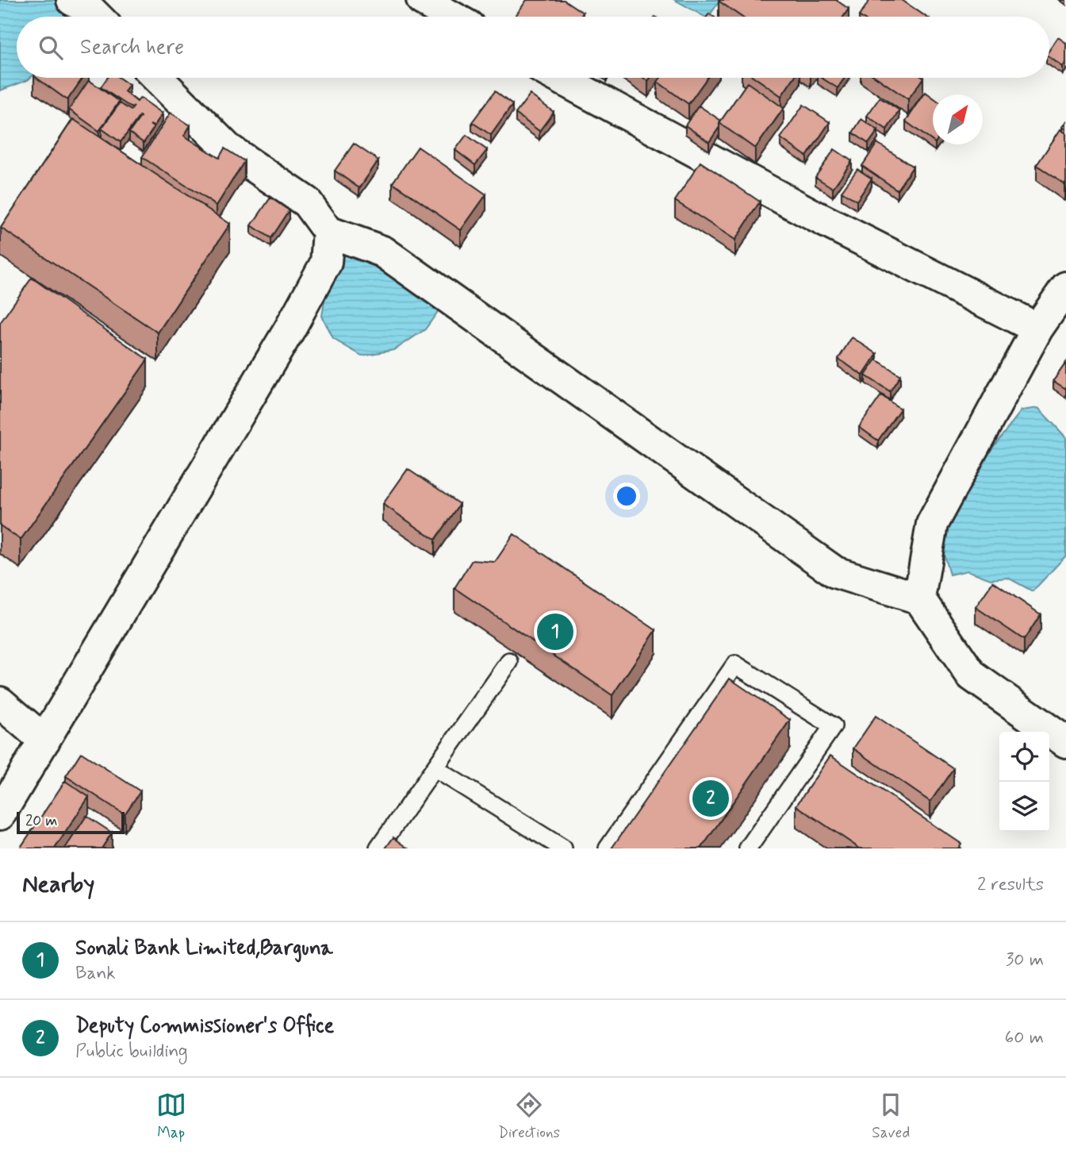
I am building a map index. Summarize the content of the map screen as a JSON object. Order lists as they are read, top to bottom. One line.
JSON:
{"scale_bar":"20 m","north":"top right","page":{"search":"Search here","pins":["1","2"],"scale":"20 m","heading":["Nearby","2 results"],"list":[{"mark":"1","name":"Sonali Bank Limited,Barguna","note":"Bank","value":"30 m"},{"mark":"2","name":"Deputy Commissioner's Office","note":"Public building","value":"60 m"}],"nav":["Map","Directions","Saved"]}}
